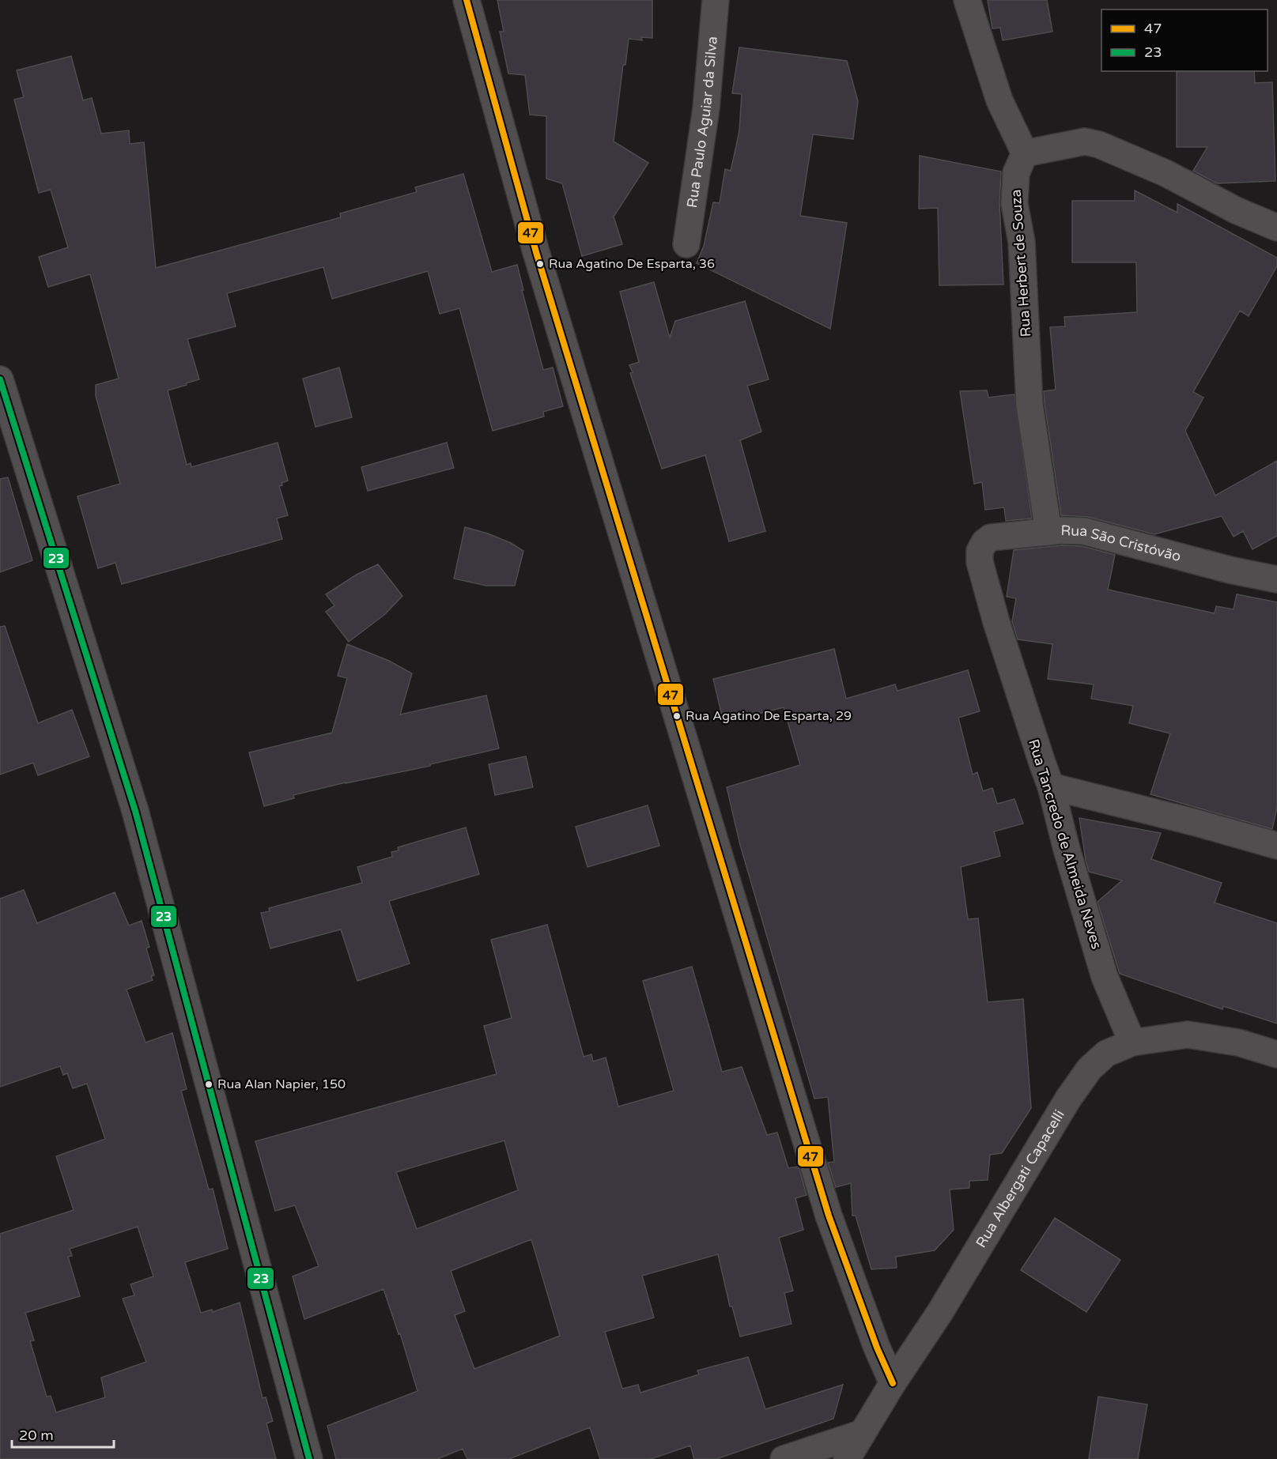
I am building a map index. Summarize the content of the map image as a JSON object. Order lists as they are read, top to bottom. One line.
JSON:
{"streets":{"street":["Rua Paulo Aguiar da Silva","Rua Herbert de Souza","Rua São Cristóvão","Rua Tancredo de Almeida Neves","Rua Albergati Capacelli"]},"crossings":[["Rua Herbert de Souza","Rua São Cristóvão"],["Rua São Cristóvão","Rua Tancredo de Almeida Neves"],["Rua Tancredo de Almeida Neves","Rua Albergati Capacelli"]],"places":["Rua Agatino De Esparta, 36","Rua Agatino De Esparta, 29","Rua Alan Napier, 150"],"lines":["transit line 47","transit line 23"],"legend":["47","23"],"scale_bar":"20 m"}
